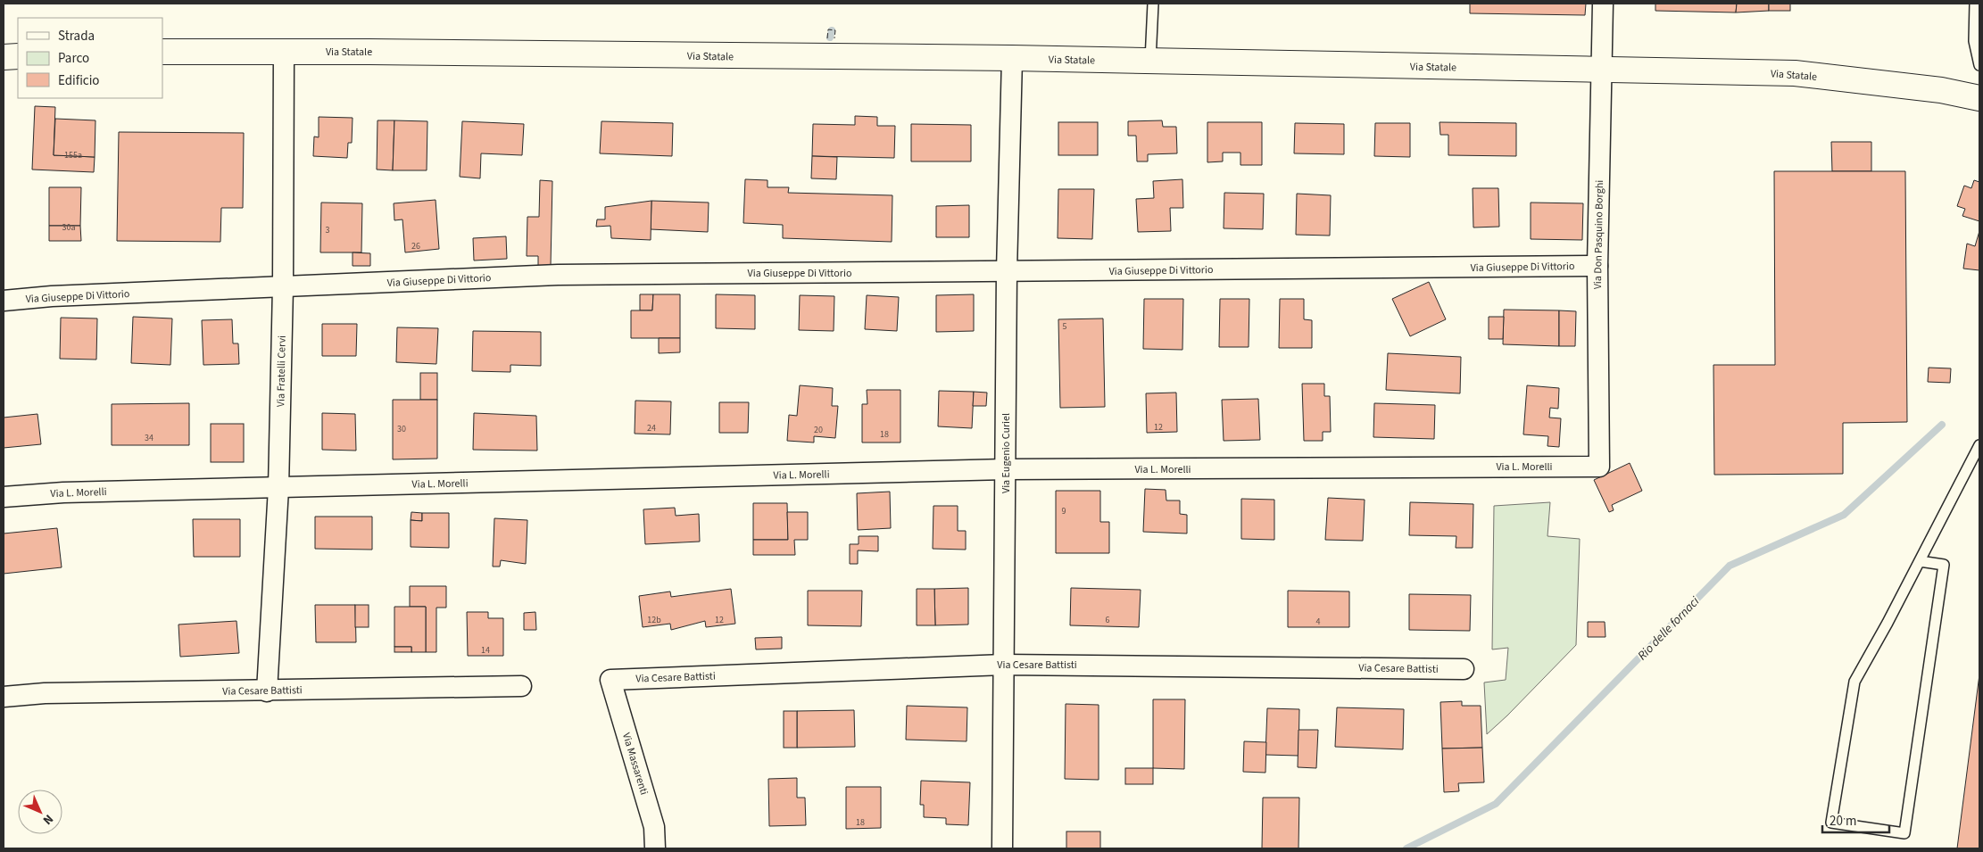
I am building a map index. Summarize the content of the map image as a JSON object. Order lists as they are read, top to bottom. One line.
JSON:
{"streets":{"main road":["Via Statale"],"street":["Via Don Pasquino Borghi","Via Giuseppe Di Vittorio","Via Fratelli Cervi","Via Eugenio Curiel","Via L. Morelli","Via Cesare Battisti","Via Massarenti"]},"crossings":[["Via Statale","Via Don Pasquino Borghi"],["Via Statale","Via Fratelli Cervi"],["Via Statale","Via Eugenio Curiel"],["Via Don Pasquino Borghi","Via Giuseppe Di Vittorio"],["Via Don Pasquino Borghi","Via L. Morelli"],["Via Giuseppe Di Vittorio","Via Fratelli Cervi"],["Via Giuseppe Di Vittorio","Via Eugenio Curiel"],["Via Fratelli Cervi","Via L. Morelli"],["Via Fratelli Cervi","Via Cesare Battisti"],["Via Eugenio Curiel","Via L. Morelli"],["Via Eugenio Curiel","Via Cesare Battisti"],["Via Cesare Battisti","Via Massarenti"]],"water":["Rio delle fornaci"],"house_numbers":["155a","30a","3","26","5","12","24","30","20","18","34","9","12b","12","6","4","14","18"],"legend":["Strada","Parco","Edificio"],"scale_bar":"20 m","north":"bottom right"}
